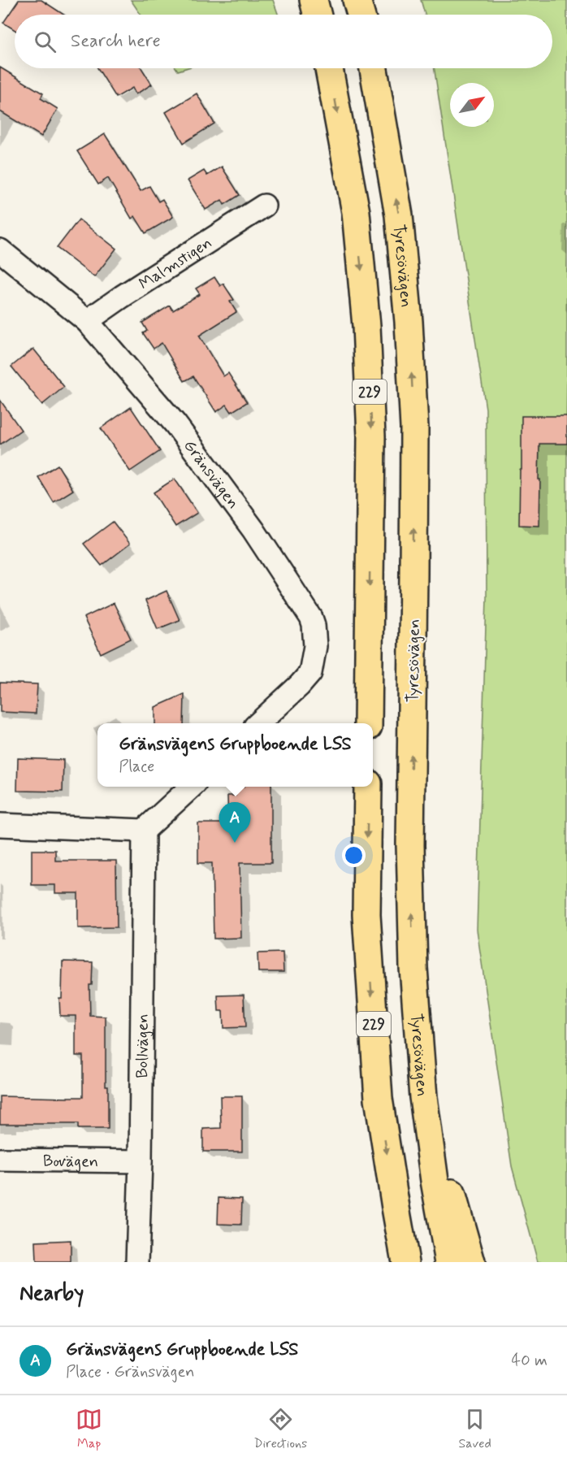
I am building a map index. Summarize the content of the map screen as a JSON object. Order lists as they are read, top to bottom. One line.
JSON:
{"streets":{"highway":["Tyresövägen","229"],"street":["Malmstigen","Gränsvägen","Bollvägen","Bovägen"]},"crossings":[["Malmstigen","Gränsvägen"],["Bollvägen","Bovägen"]],"north":"top right","page":{"search":"Search here","popup":["Gränsvägens Gruppboende LSS","Place"],"pins":"A","heading":"Nearby","list":[{"mark":"A","name":"Gränsvägens Gruppboende LSS","note":"Place · Gränsvägen","value":"40 m"}],"nav":["Map","Directions","Saved"]}}
